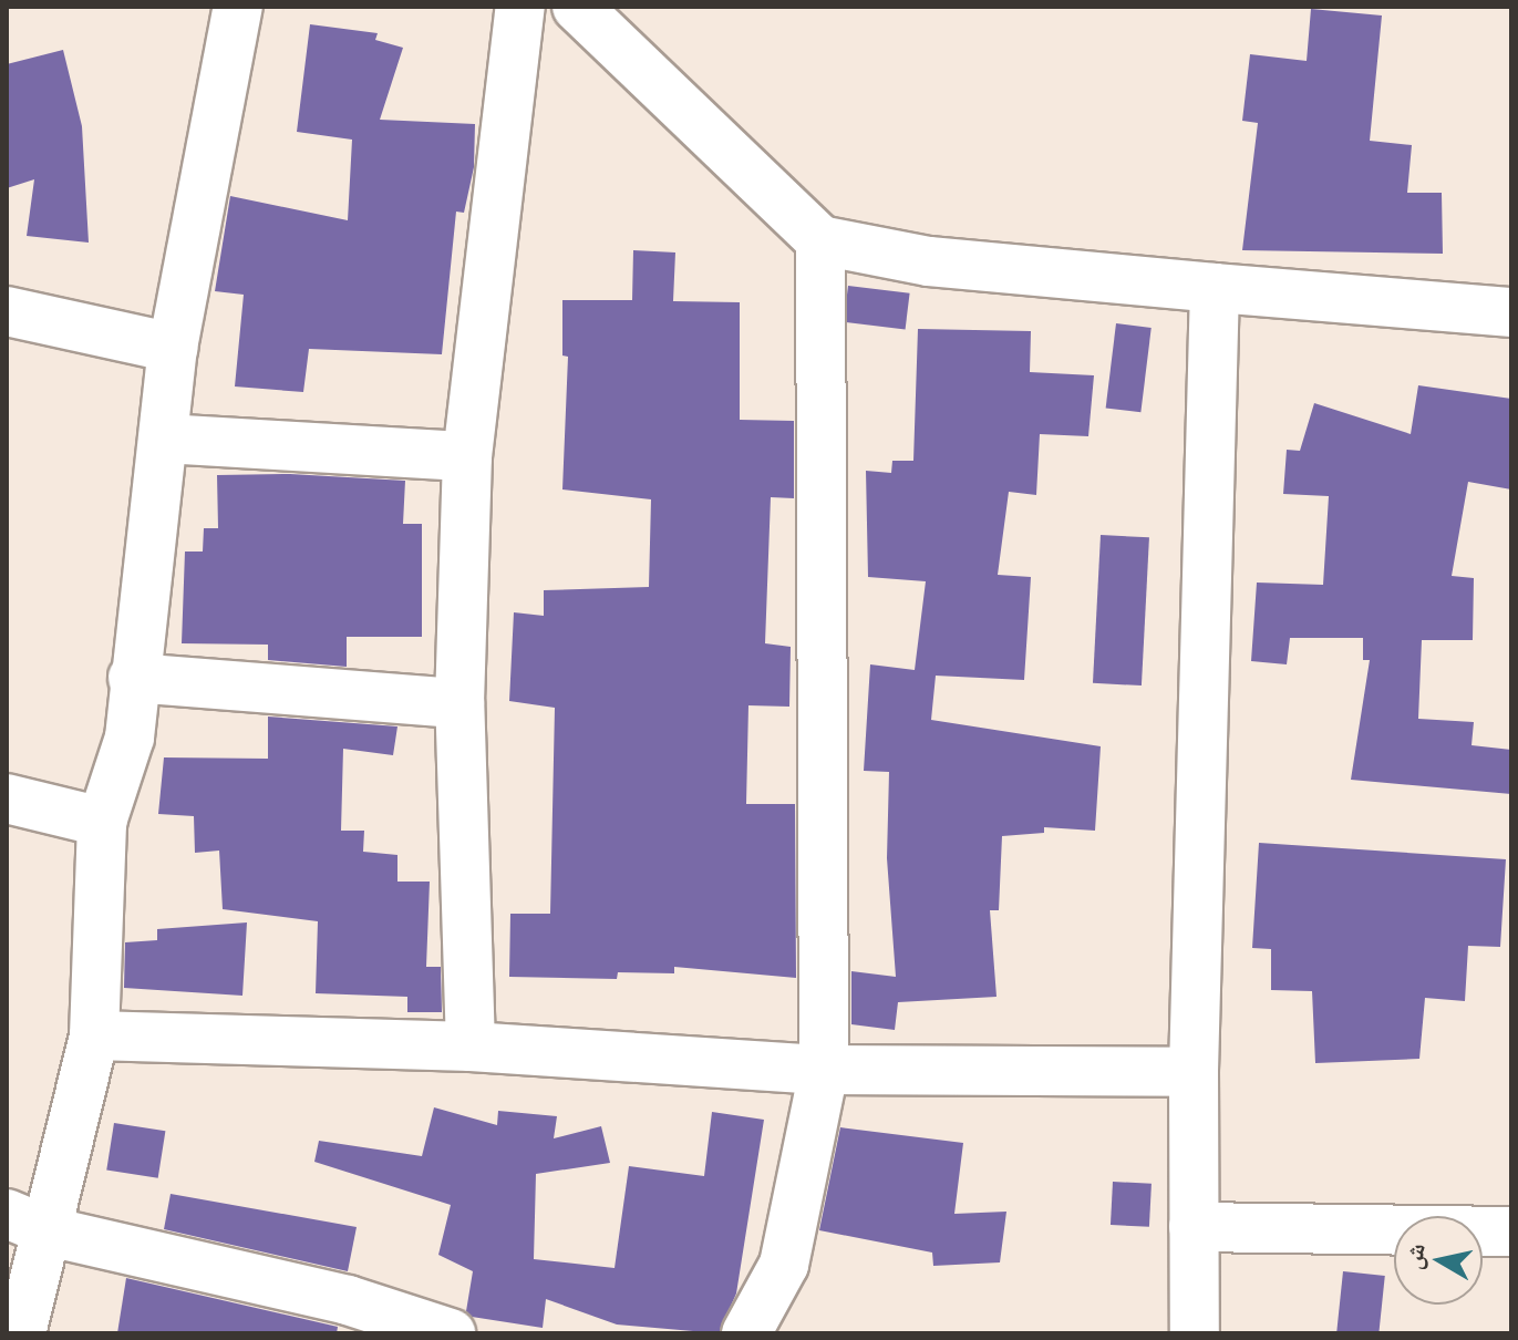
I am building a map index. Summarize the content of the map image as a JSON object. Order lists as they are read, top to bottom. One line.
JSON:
{"north":"left"}
